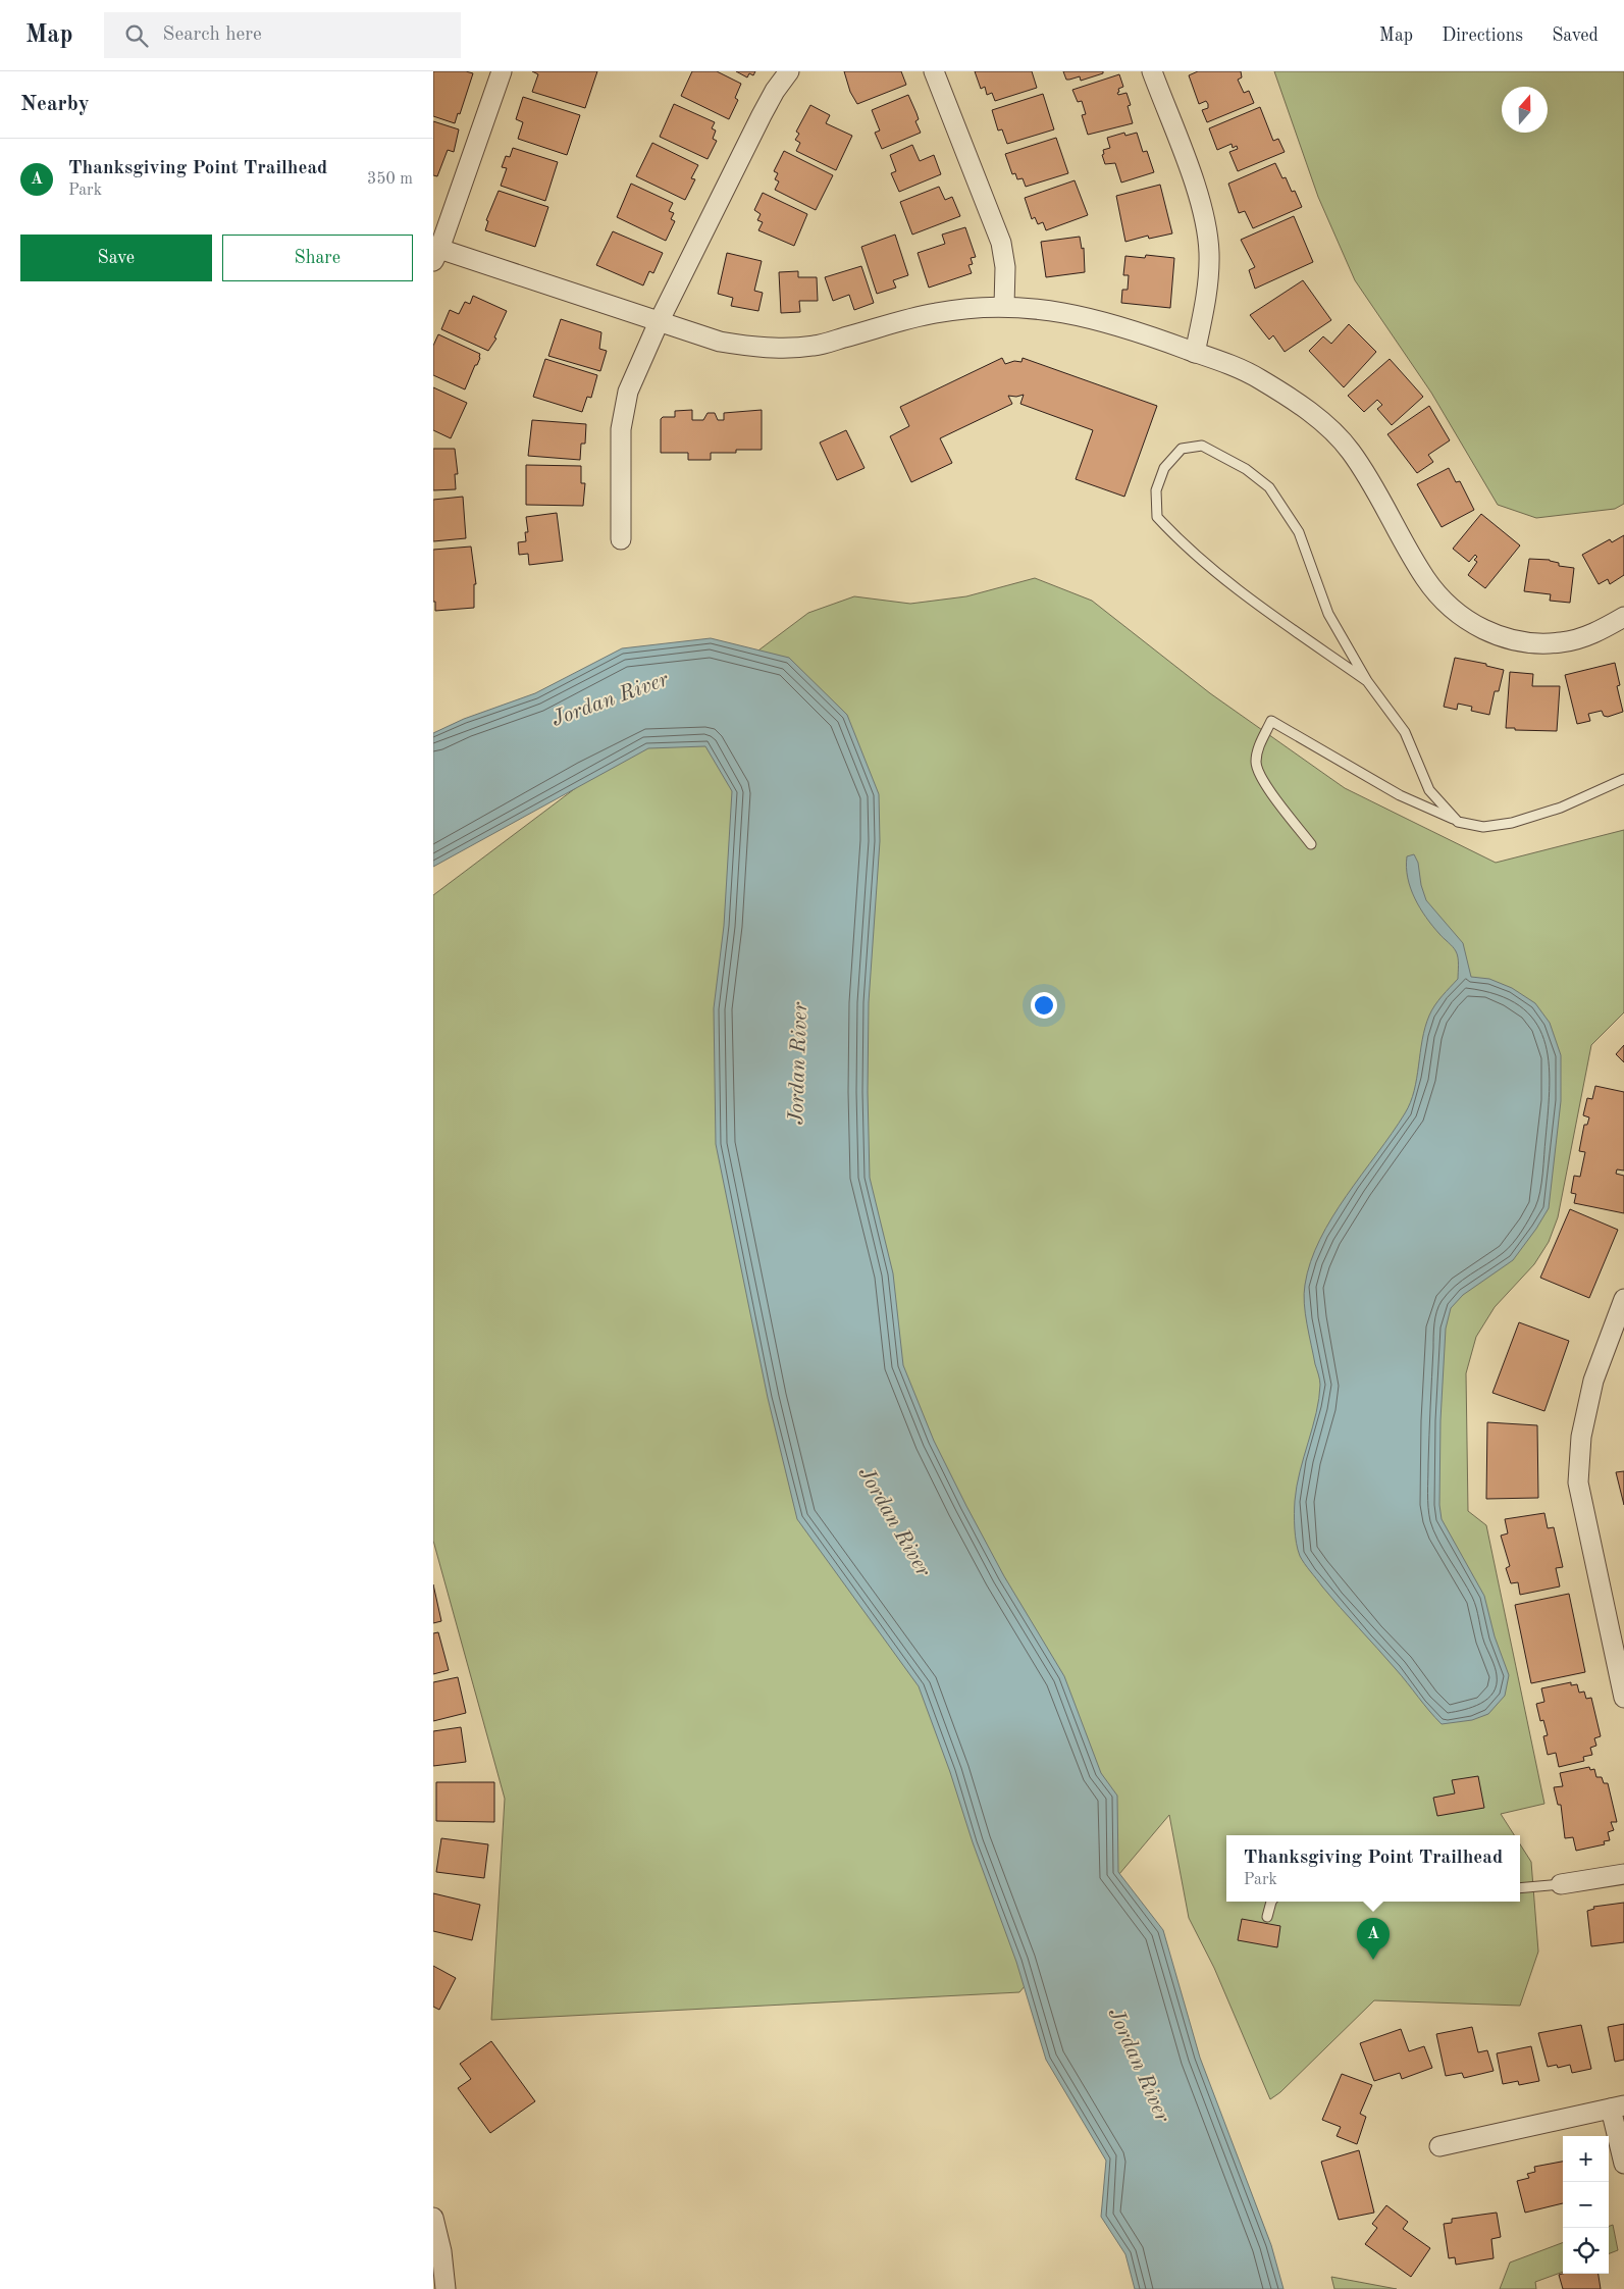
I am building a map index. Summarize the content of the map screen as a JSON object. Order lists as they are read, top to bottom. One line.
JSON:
{"water":["Jordan River"],"north":"top","page":{"header":"Map","search":"Search here","nav":["Map","Directions","Saved"],"heading":"Nearby","list":[{"mark":"A","name":"Thanksgiving Point Trailhead","note":"Park","value":"350 m"}],"buttons":["Save","Share"],"popup":["Thanksgiving Point Trailhead","Park"],"pins":"A","map_buttons":["+","−"]}}
